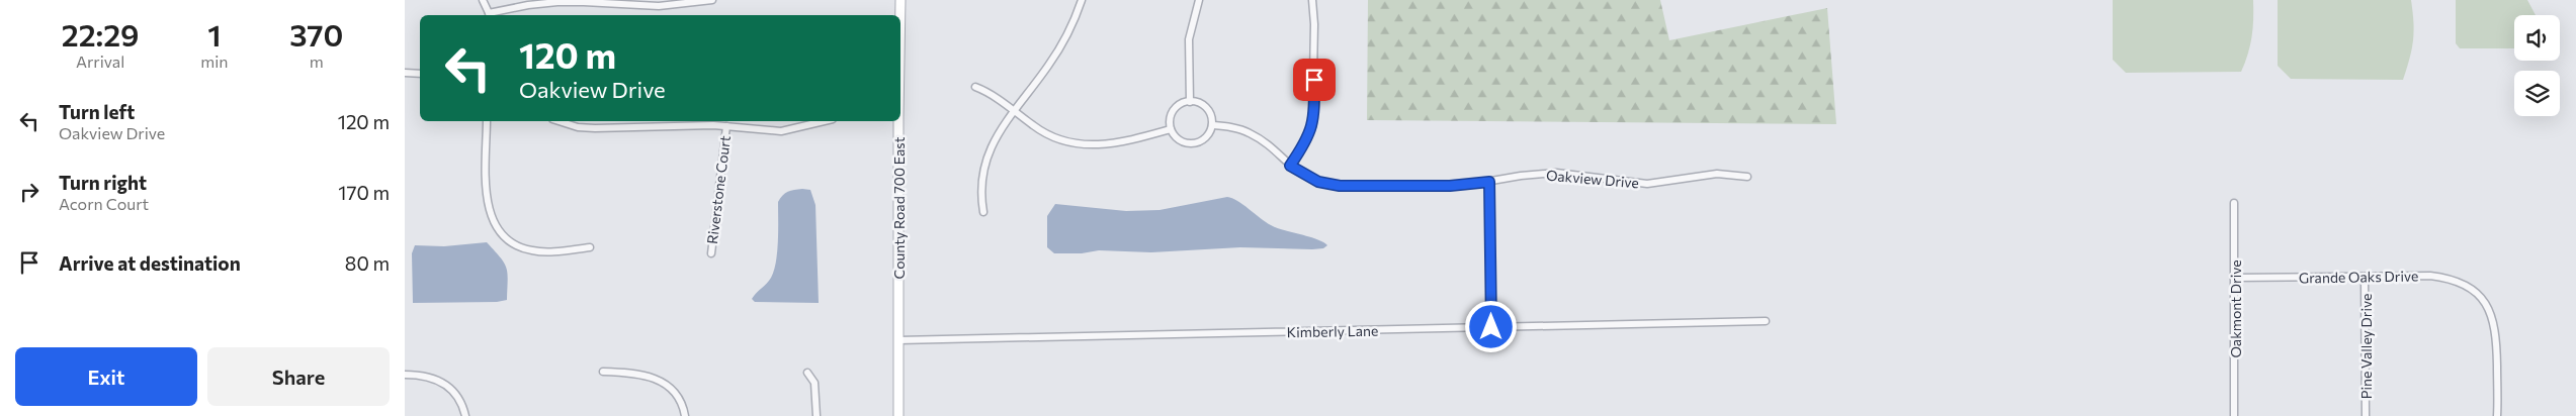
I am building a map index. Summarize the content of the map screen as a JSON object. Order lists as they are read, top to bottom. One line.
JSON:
{"streets":{"main road":["County Road 700 East"],"street":["Oakview Drive","Riverstone Court","Grande Oaks Drive","Oakmont Drive","Kimberly Lane","Pine Valley Drive"]},"crossings":[["County Road 700 East","Kimberly Lane"],["Grande Oaks Drive","Oakmont Drive"],["Grande Oaks Drive","Pine Valley Drive"]],"page":{"eta":["22:29","Arrival","1","min","370","m"],"turn":["120 m","Oakview Drive"],"list":[{"name":"Turn left","note":"Oakview Drive","value":"120 m"},{"name":"Turn right","note":"Acorn Court","value":"170 m"},{"name":"Arrive at destination","value":"80 m"}],"buttons":["Exit","Share"]}}
